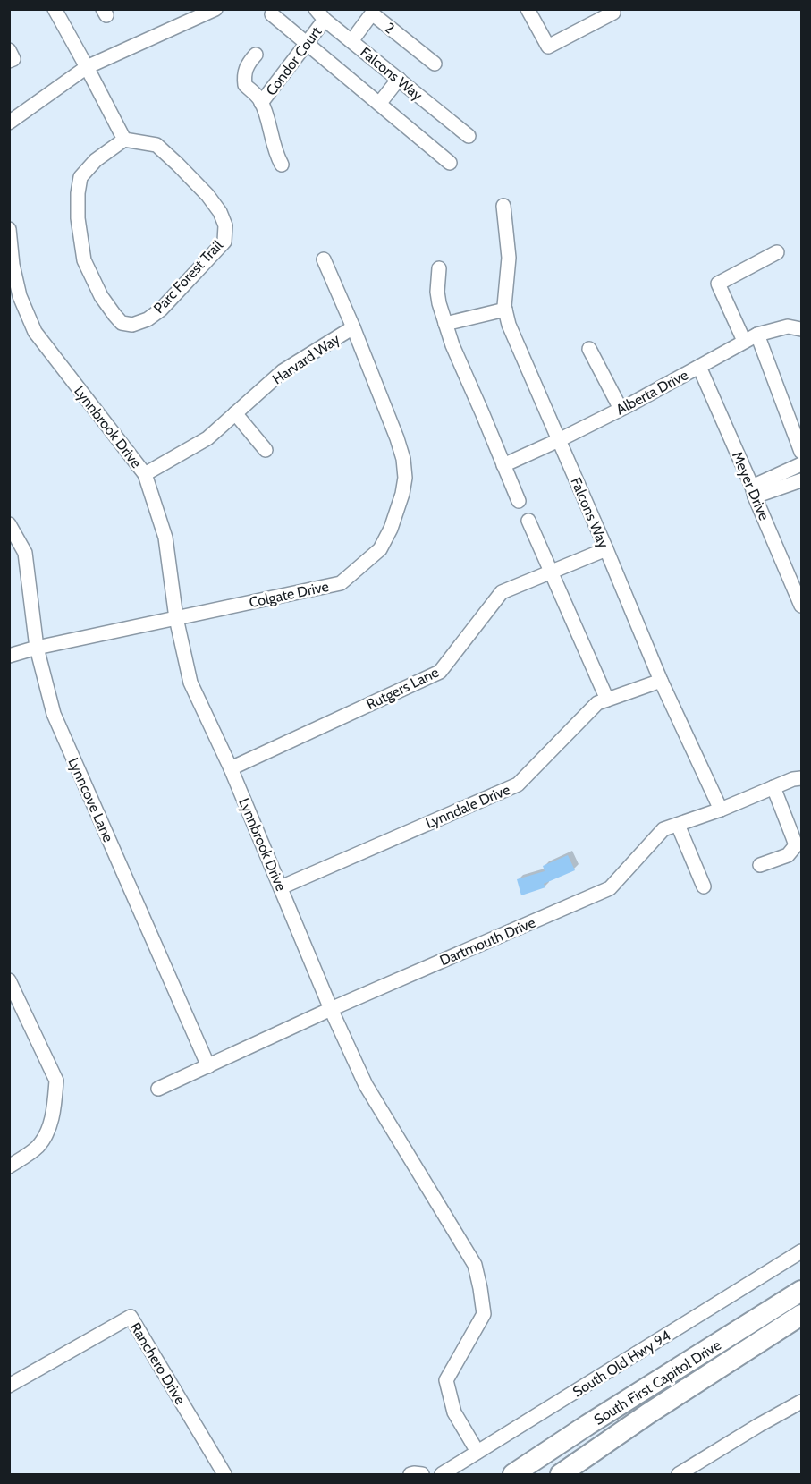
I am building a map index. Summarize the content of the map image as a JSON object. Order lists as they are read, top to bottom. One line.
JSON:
{"streets":{"highway":["South First Capitol Drive"],"street":["2","Condor Court","Falcons Way","Parc Forest Trail","Harvard Way","Alberta Drive","Lynnbrook Drive","Meyer Drive","Colgate Drive","Rutgers Lane","Lynncove Lane","Lynndale Drive","Dartmouth Drive","Ranchero Drive","South Old Hwy 94"]},"crossings":[["2","Falcons Way"],["Condor Court","Falcons Way"],["Falcons Way","Alberta Drive"],["Falcons Way","Rutgers Lane"],["Falcons Way","Lynndale Drive"],["Falcons Way","Dartmouth Drive"],["Harvard Way","Lynnbrook Drive"],["Harvard Way","Colgate Drive"],["Alberta Drive","Meyer Drive"],["Lynnbrook Drive","Colgate Drive"],["Lynnbrook Drive","Rutgers Lane"],["Lynnbrook Drive","Lynndale Drive"],["Lynnbrook Drive","Dartmouth Drive"],["Lynnbrook Drive","South Old Hwy 94"],["Colgate Drive","Lynncove Lane"],["Lynncove Lane","Dartmouth Drive"]]}
